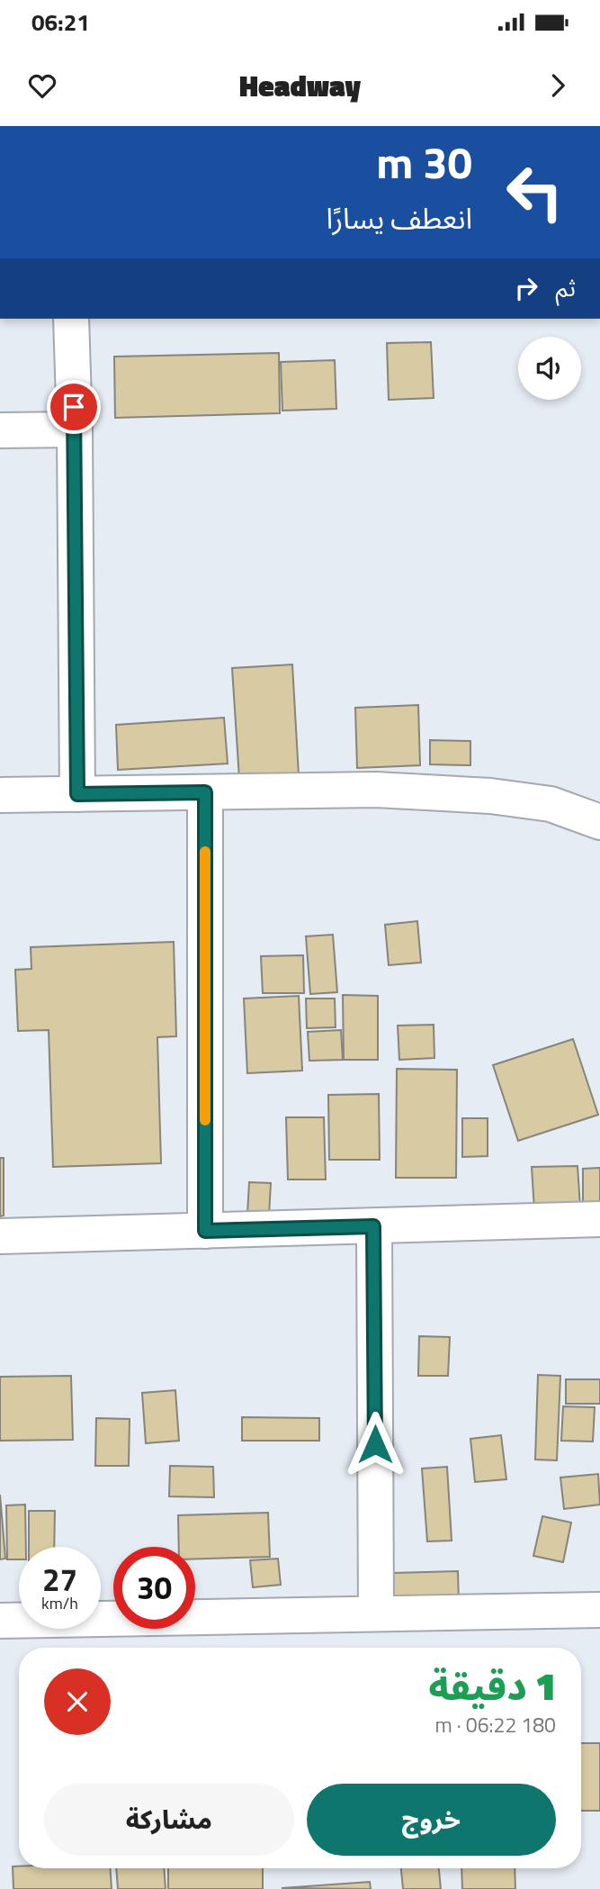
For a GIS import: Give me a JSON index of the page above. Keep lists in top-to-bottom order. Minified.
{"page":{"status":"06:21","header":"Headway","turn":["30 m","انعطف يسارًا"],"then":"ثم","speed":"27 km/h","limit":"30","heading":["1 دقيقة","180 m · 06:22"],"buttons":["خروج","مشاركة"]}}
